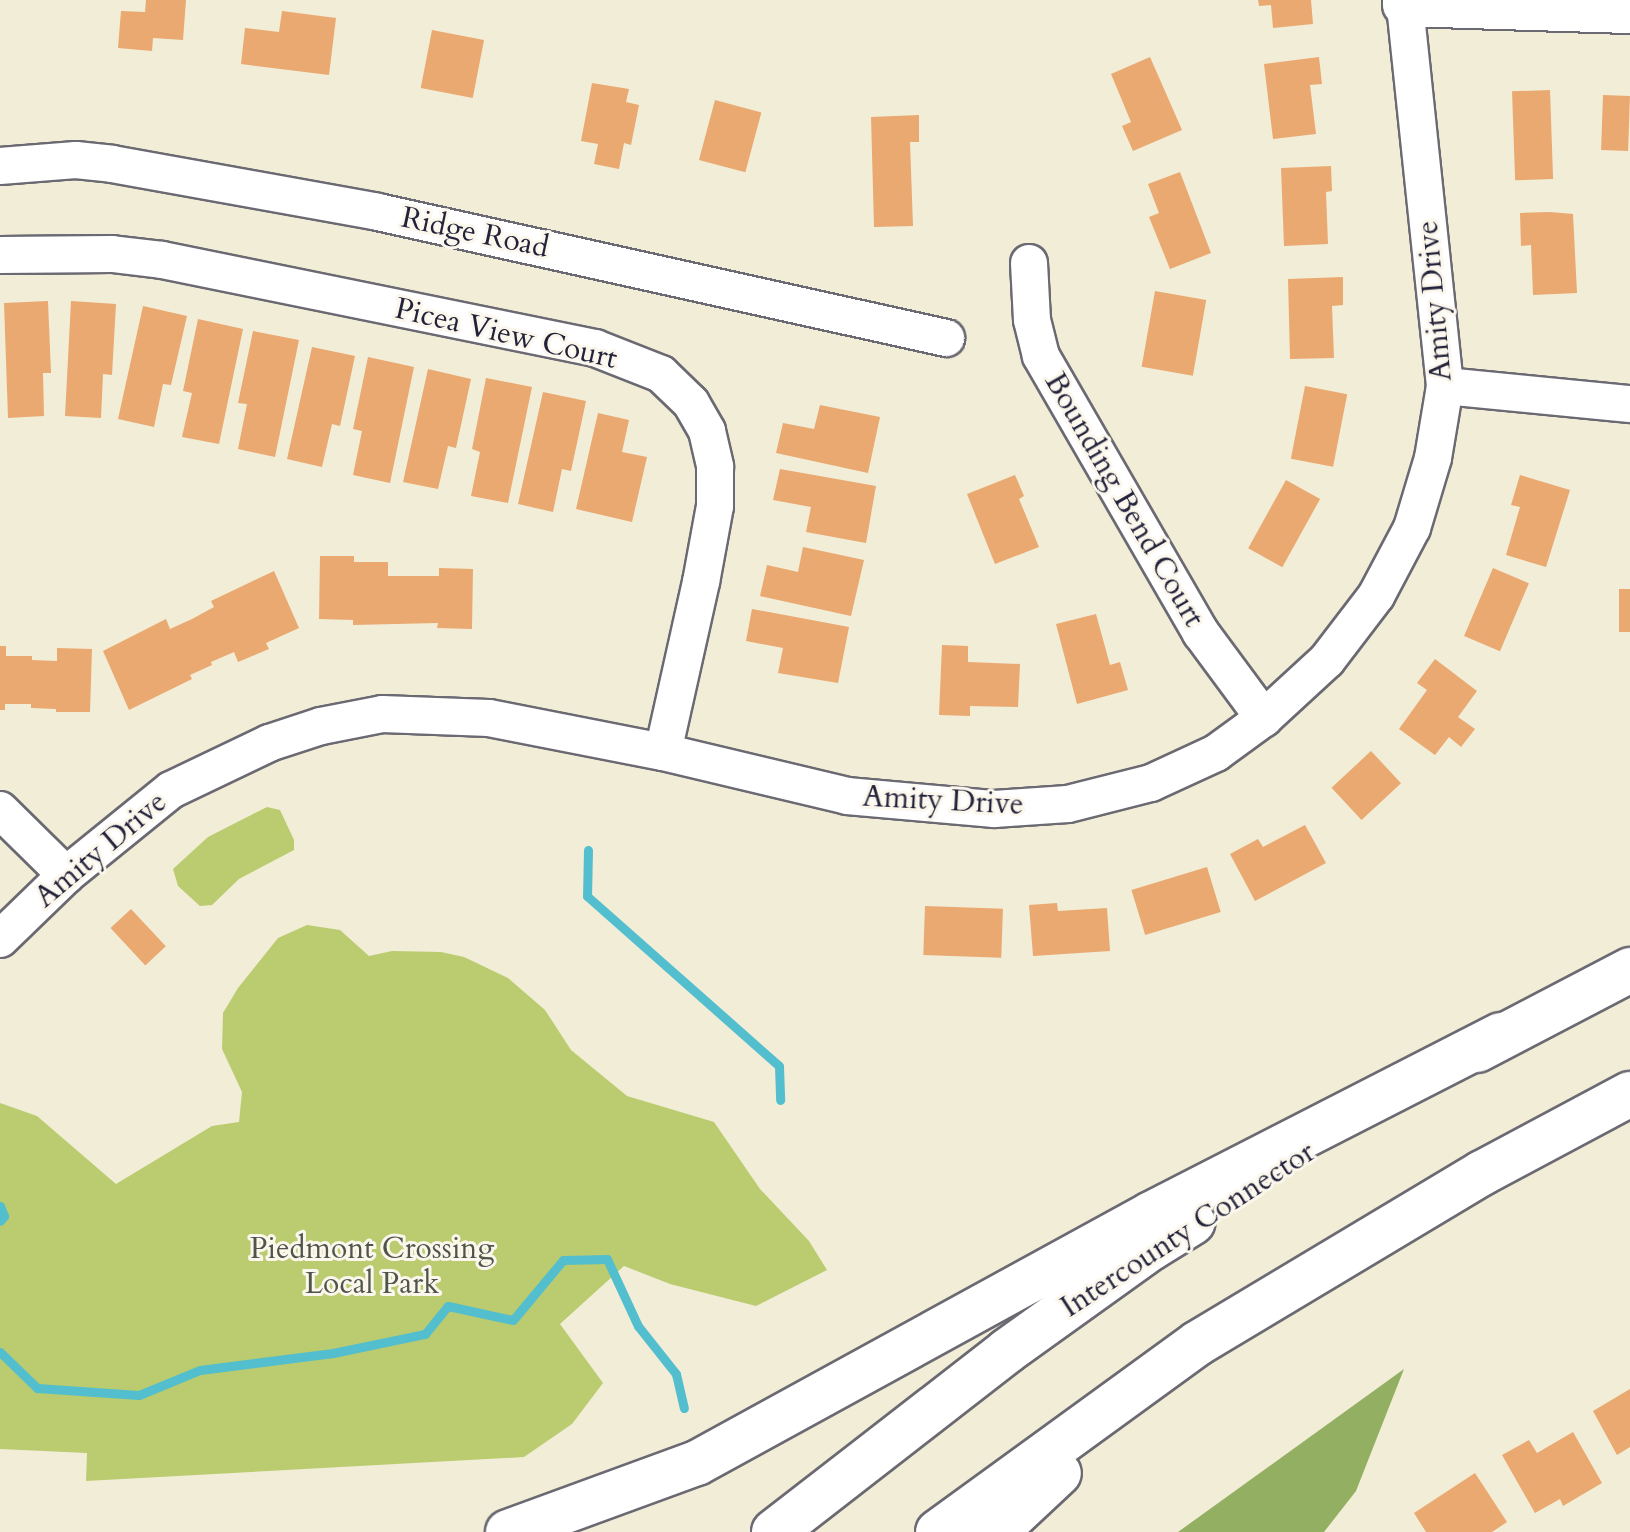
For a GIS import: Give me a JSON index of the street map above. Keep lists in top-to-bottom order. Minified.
{"streets":{"main road":["Intercounty Connector"],"street":["Ridge Road","Amity Drive","Picea View Court","Bounding Bend Court"]},"crossings":[["Amity Drive","Picea View Court"],["Amity Drive","Bounding Bend Court"]],"parks":["Piedmont Crossing Local Park"]}
